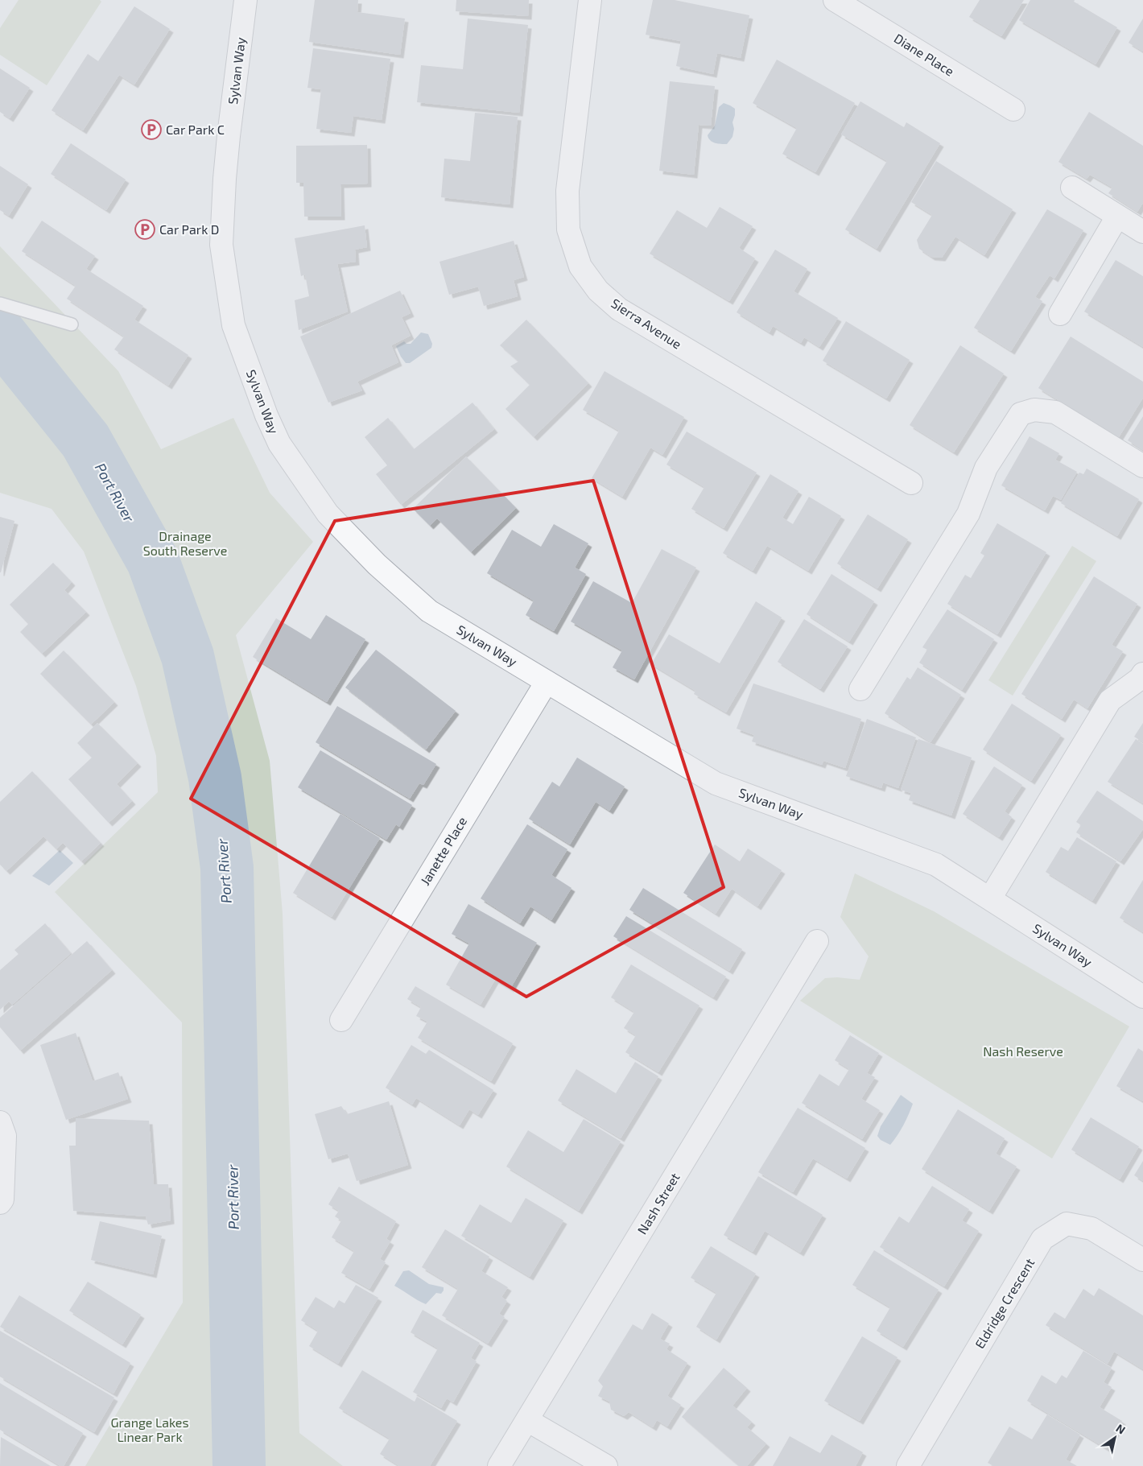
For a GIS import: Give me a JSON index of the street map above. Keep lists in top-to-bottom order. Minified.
{"streets":{"street":["Diane Place","Sylvan Way","Sierra Avenue","Janette Place","Nash Street","Eldridge Crescent"]},"crossings":[["Sylvan Way","Janette Place"]],"water":["Port River"],"parks":["Drainage South Reserve","Nash Reserve","Grange Lakes Linear Park"],"places":{"parking":["Car Park C","Car Park D"]},"north":"top right"}
